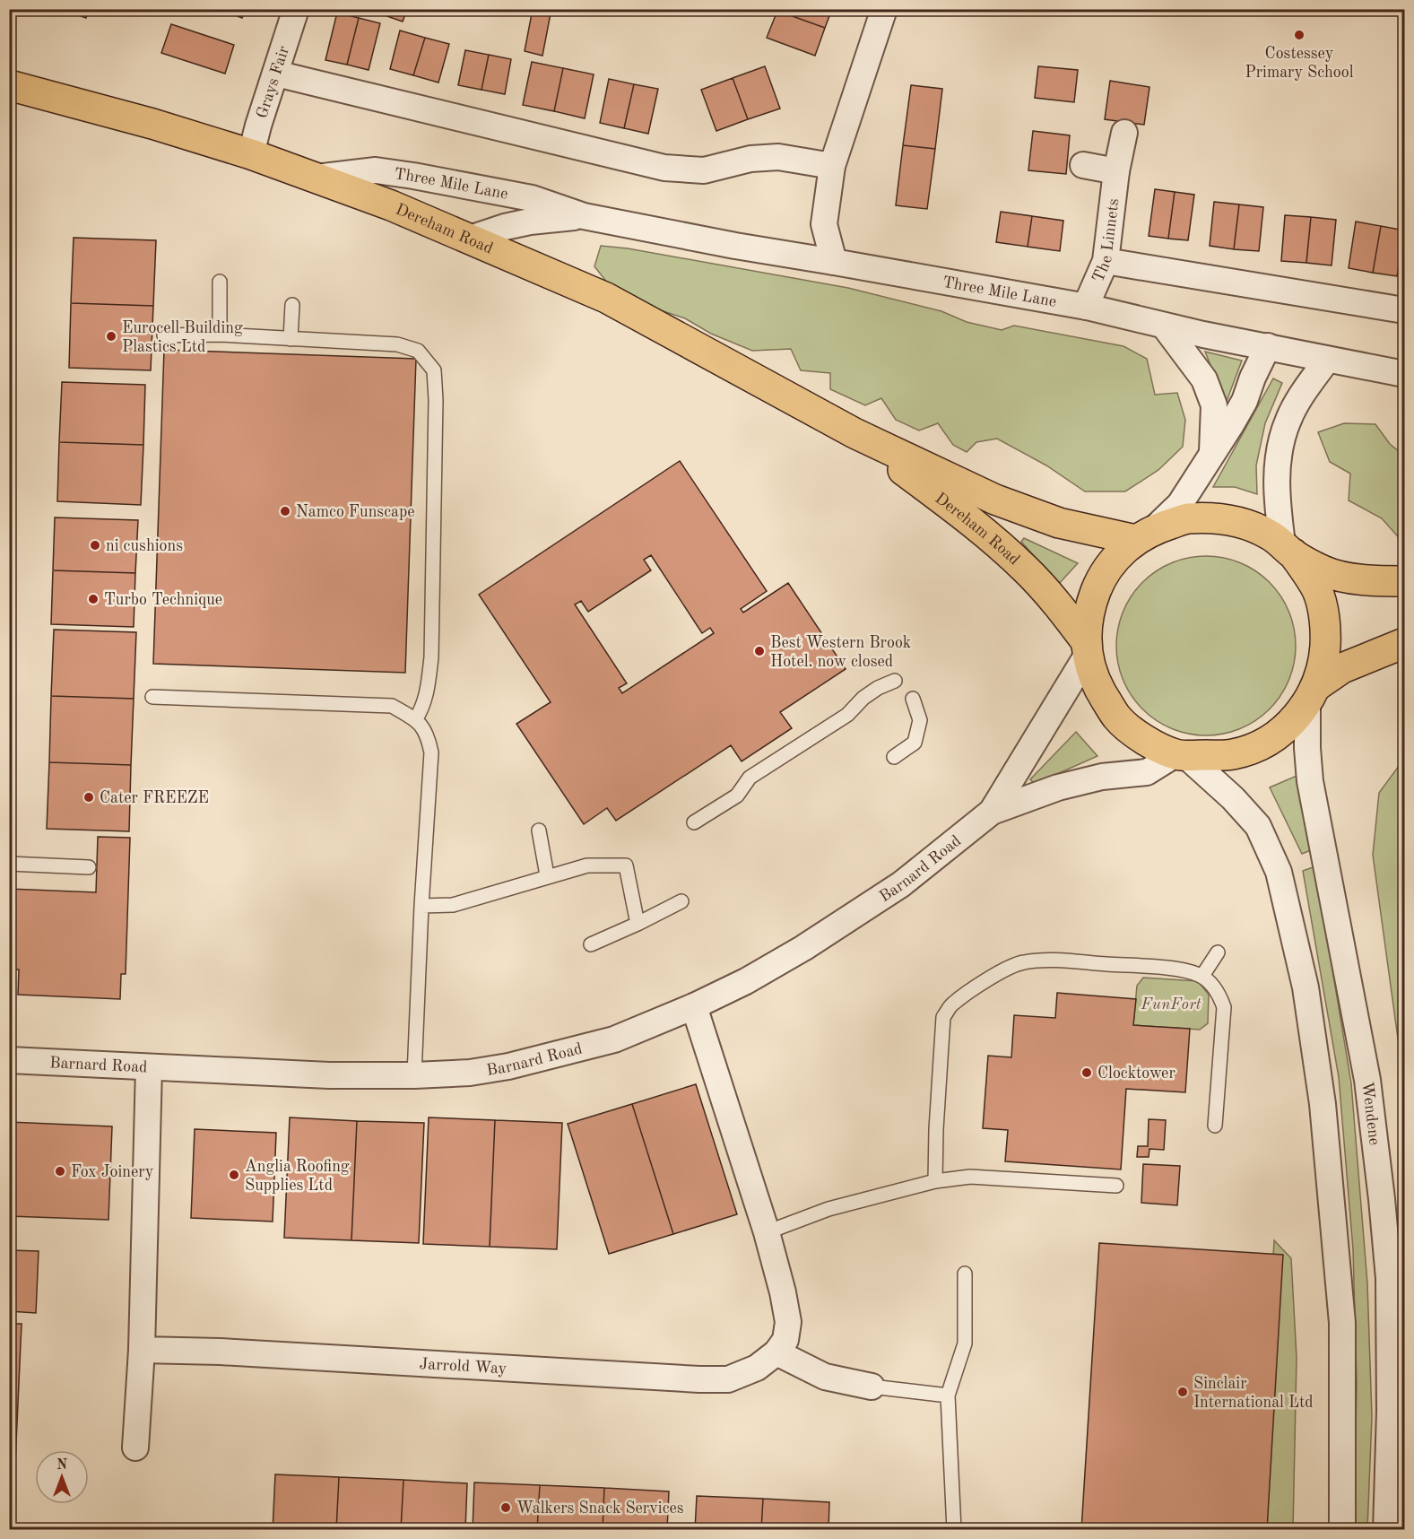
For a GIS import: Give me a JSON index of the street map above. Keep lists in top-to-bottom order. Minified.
{"streets":{"highway":["Dereham Road"],"street":["Grays Fair","Three Mile Lane","The Linnets","Barnard Road","Wendene","Jarrold Way"]},"crossings":[["Grays Fair","Dereham Road"],["Three Mile Lane","Dereham Road"],["Three Mile Lane","The Linnets"],["Dereham Road","Barnard Road"],["Dereham Road","Wendene"],["Barnard Road","Jarrold Way"]],"parks":["FunFort"],"places":["Costessey Primary School","Eurocell Building Plastics Ltd","Namco Funscape","ni cushions","Turbo Technique","Best Western Brook Hotel. now closed","Cater FREEZE","Clocktower","Fox Joinery","Anglia Roofing Supplies Ltd","Sinclair International Ltd","Walkers Snack Services"],"north":"top"}
